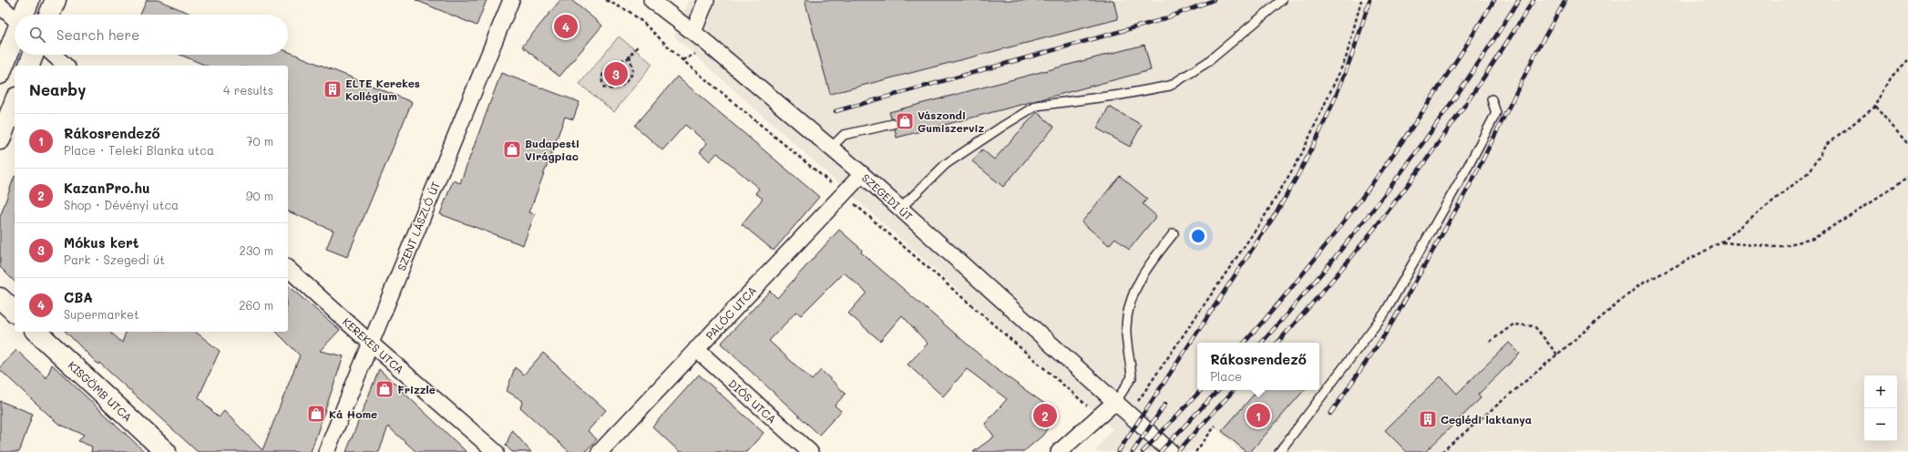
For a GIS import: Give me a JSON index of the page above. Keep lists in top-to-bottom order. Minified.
{"streets":{"street":["SZEGEDI ÚT","SZENT LÁSZLÓ ÚT","PALÓC UTCA","KEREKES UTCA","KISGÖMB UTCA","DIÓS UTCA"]},"crossings":[["SZEGEDI ÚT","PALÓC UTCA"],["SZENT LÁSZLÓ ÚT","KEREKES UTCA"],["PALÓC UTCA","DIÓS UTCA"]],"places":{"building":["ELTE Kerekes Kollégium","Ceglédi laktanya"],"shop":["Vászondi Gumiszerviz","Budapesti Virágpiac","Frizzle","Ká Home"]},"page":{"pins":["4","3","1","2"],"search":"Search here","heading":["Nearby","4 results"],"list":[{"mark":"1","name":"Rákosrendező","note":"Place · Teleki Blanka utca","value":"70 m"},{"mark":"2","name":"KazanPro.hu","note":"Shop · Dévényi utca","value":"90 m"},{"mark":"3","name":"Mókus kert","note":"Park · Szegedi út","value":"230 m"},{"mark":"4","name":"CBA","note":"Supermarket","value":"260 m"}],"popup":["Rákosrendező","Place"],"map_buttons":["+","−"]}}
